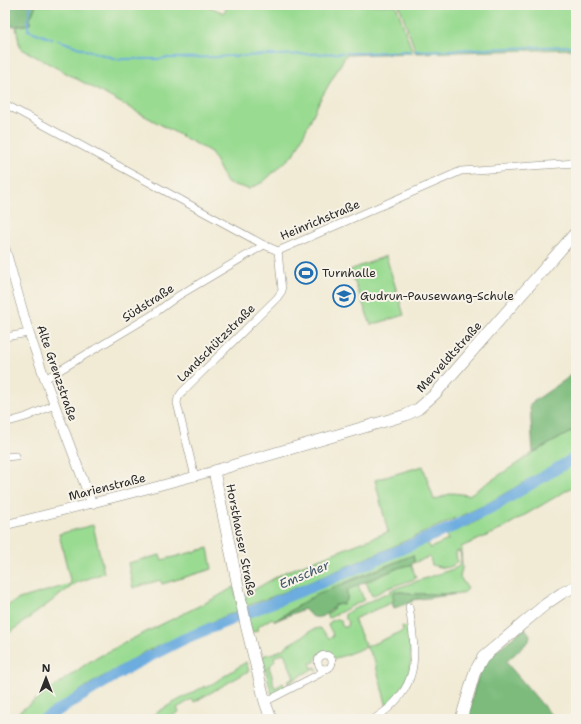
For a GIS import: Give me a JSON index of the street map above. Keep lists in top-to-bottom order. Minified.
{"streets":{"main road":["Merveldtstraße","Horsthauser Straße"],"street":["Heinrichstraße","Südstraße","Landschützstraße","Alte Grenzstraße","Marienstraße"]},"crossings":[["Heinrichstraße","Südstraße"],["Heinrichstraße","Landschützstraße"],["Südstraße","Alte Grenzstraße"],["Landschützstraße","Marienstraße"],["Merveldtstraße","Marienstraße"],["Merveldtstraße","Horsthauser Straße"],["Alte Grenzstraße","Marienstraße"],["Marienstraße","Horsthauser Straße"]],"water":["Emscher"],"places":{"sports":["Turnhalle"],"school or university":["Gudrun-Pausewang-Schule"]},"north":"top"}
